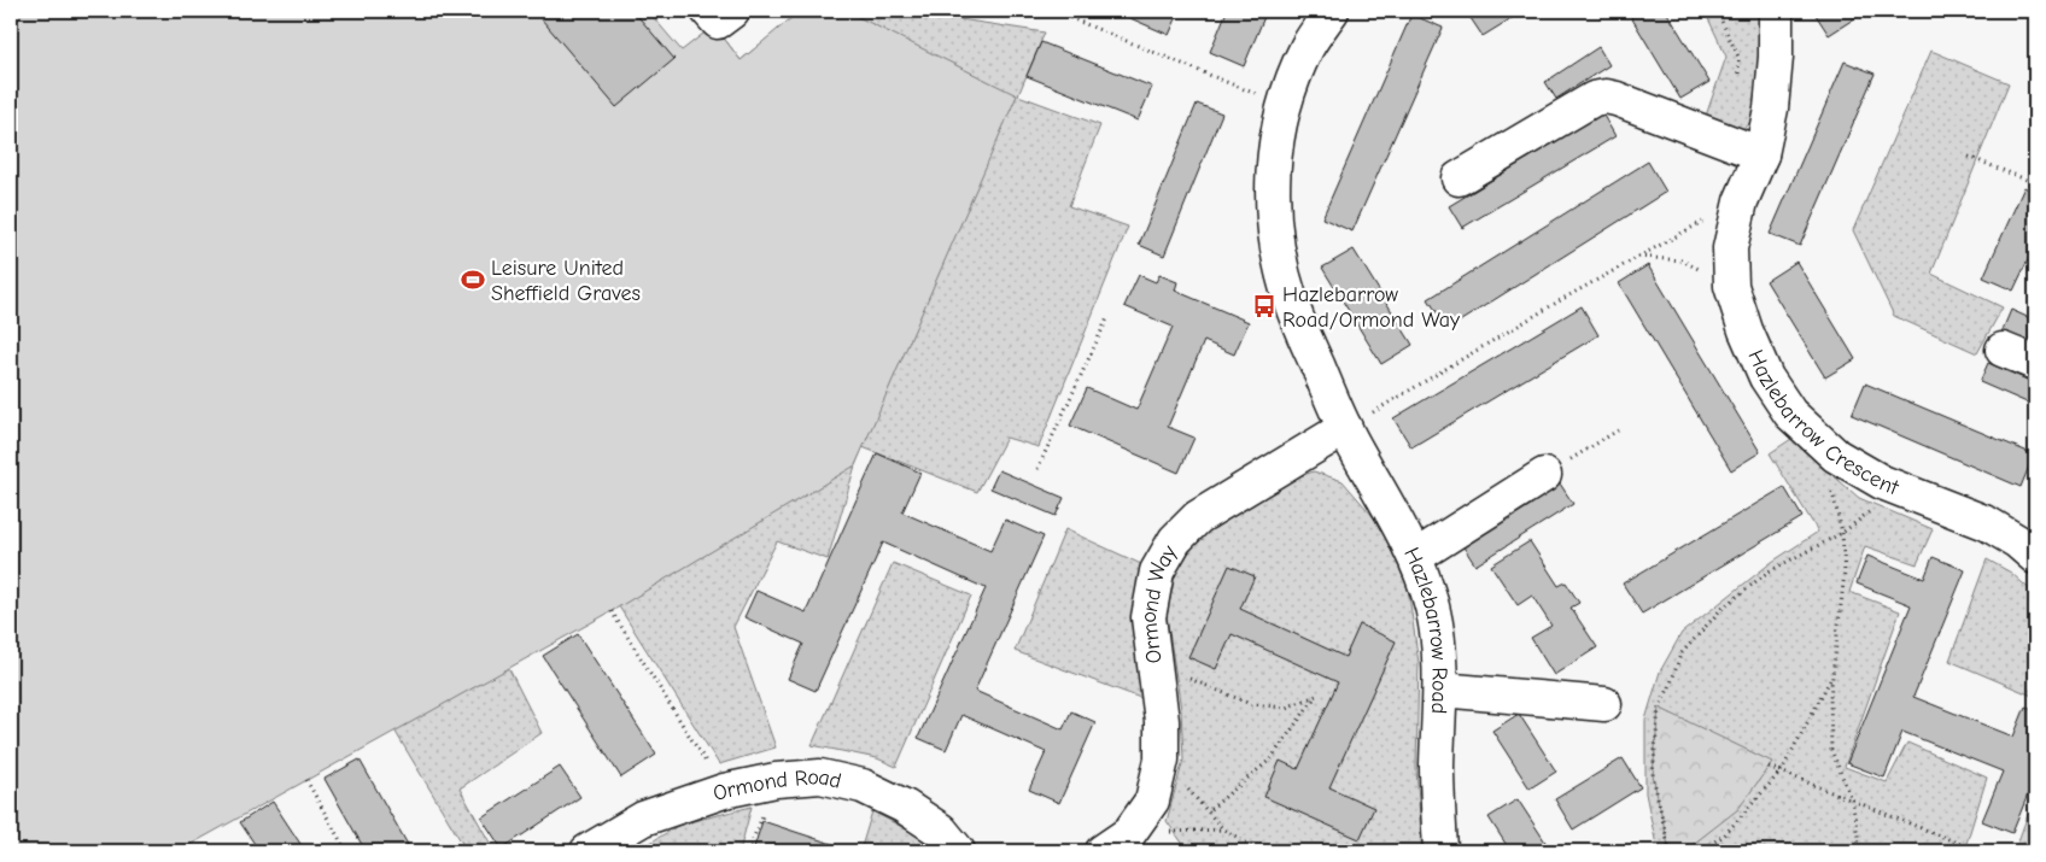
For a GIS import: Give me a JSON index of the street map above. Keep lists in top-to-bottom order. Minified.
{"streets":{"street":["Hazlebarrow Crescent","Ormond Way","Hazlebarrow Road","Ormond Road"]},"crossings":[["Ormond Way","Hazlebarrow Road"]],"places":{"sports":["Leisure United Sheffield Graves"],"bus stop":["Hazlebarrow Road/Ormond Way"]}}
